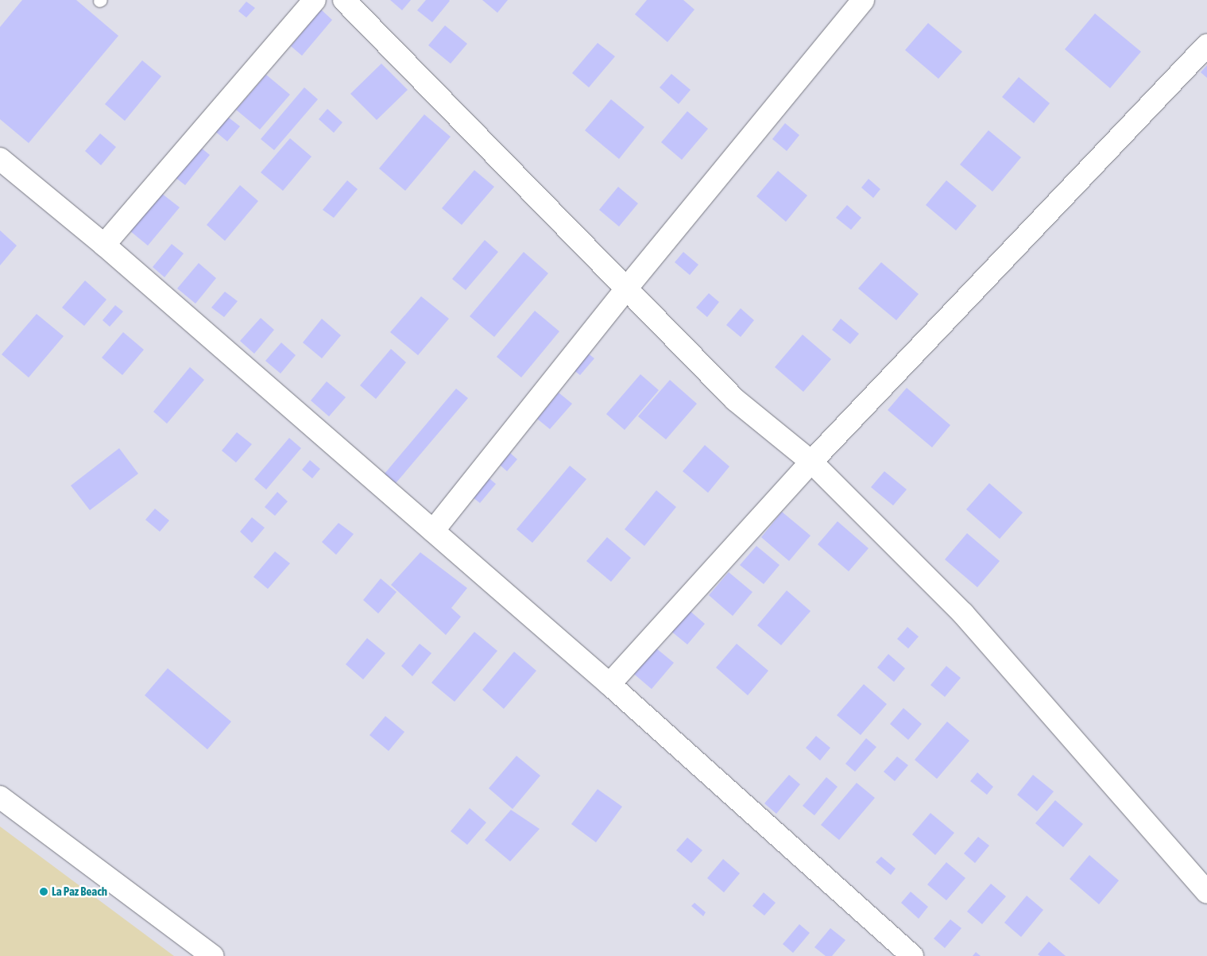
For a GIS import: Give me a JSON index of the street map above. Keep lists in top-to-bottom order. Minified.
{"places":["La Paz Beach"]}
